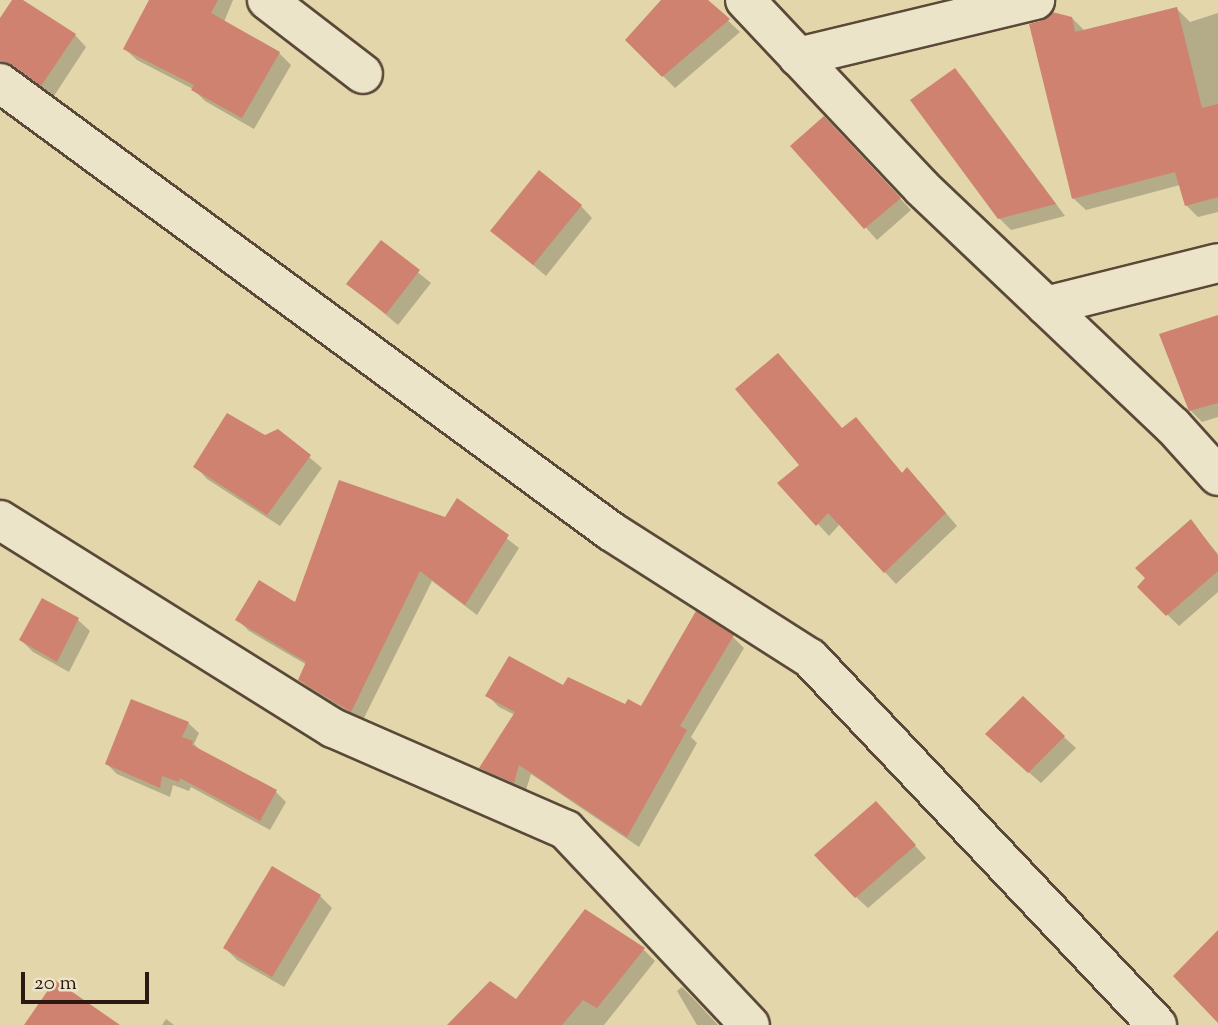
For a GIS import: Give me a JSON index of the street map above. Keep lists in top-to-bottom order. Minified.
{"scale_bar":"20 m"}
